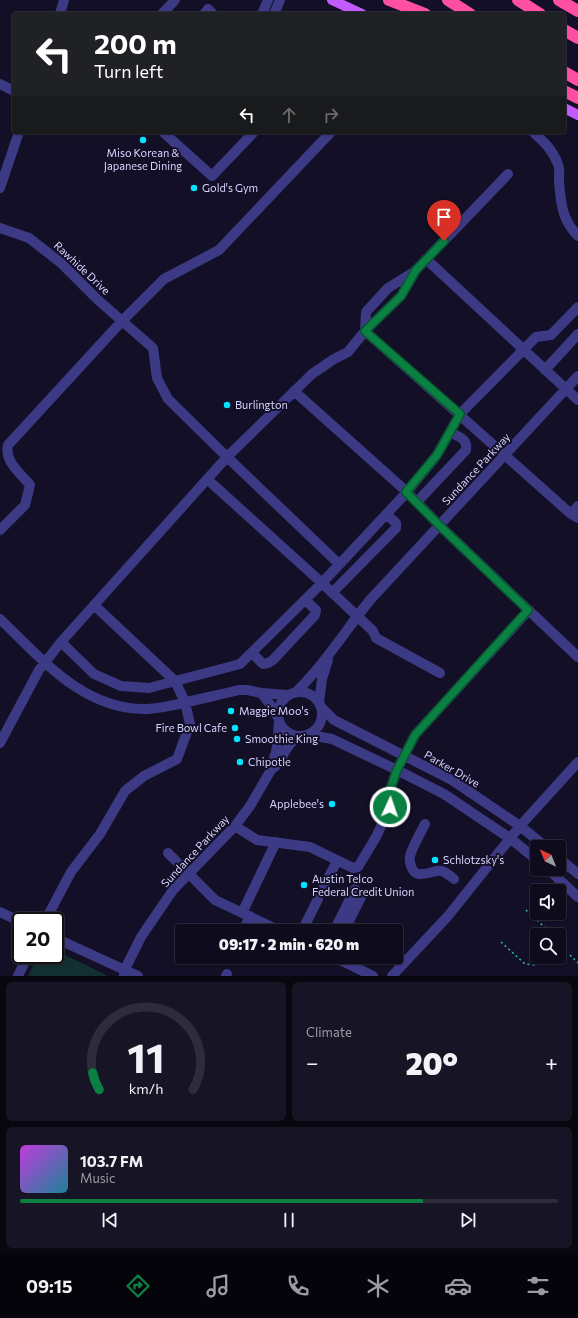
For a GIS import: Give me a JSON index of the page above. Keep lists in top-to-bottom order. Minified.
{"streets":{"street":["Rawhide Drive","Sundance Parkway","Parker Drive"]},"crossings":[["Sundance Parkway","Parker Drive"]],"places":["Miso Korean & Japanese Dining","Gold's Gym","Burlington","Maggie Moo's","Fire Bowl Cafe","Smoothie King","Chipotle","Applebee's","Schlotzsky's","Austin Telco Federal Credit Union"],"north":"top left","page":{"turn":["200 m","Turn left"],"limit":"20","trip":"09:17 · 2 min · 620 m","tile":"Climate","heat":["−","20°","+"],"song":["103.7 FM","Music"],"tabs":"09:15","gauge":["11","km/h"]}}
